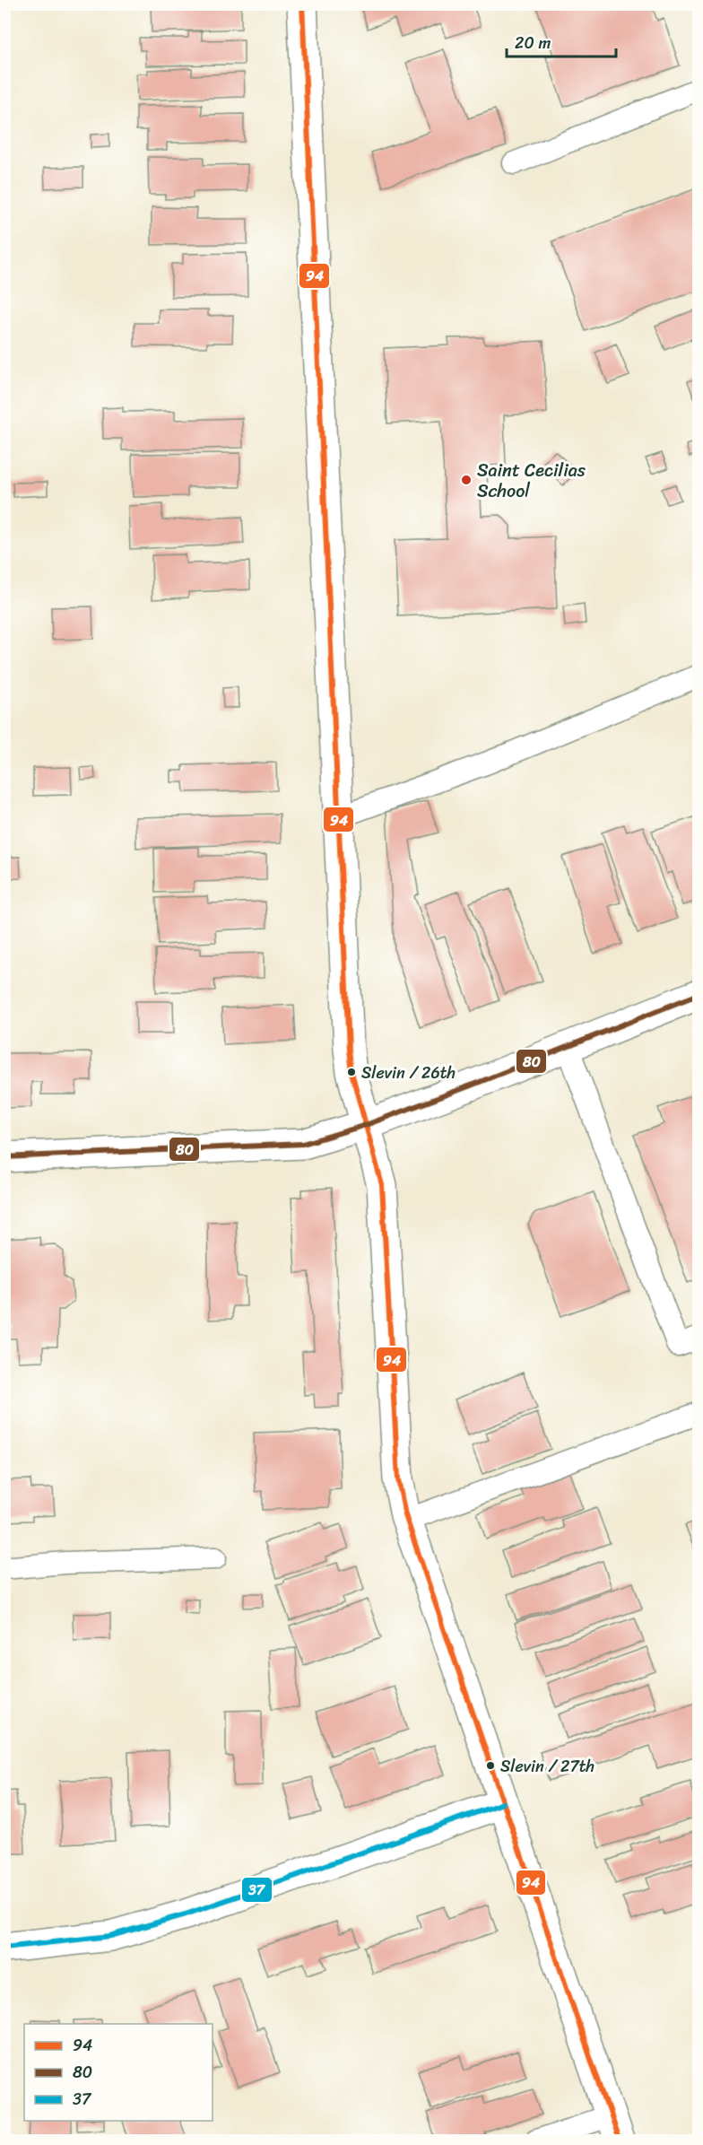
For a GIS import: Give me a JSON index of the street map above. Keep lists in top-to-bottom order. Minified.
{"places":["Saint Cecilias School","Slevin / 26th","Slevin / 27th"],"lines":["transit line 94","transit line 80","transit line 37"],"legend":["94","80","37"],"scale_bar":"20 m"}
